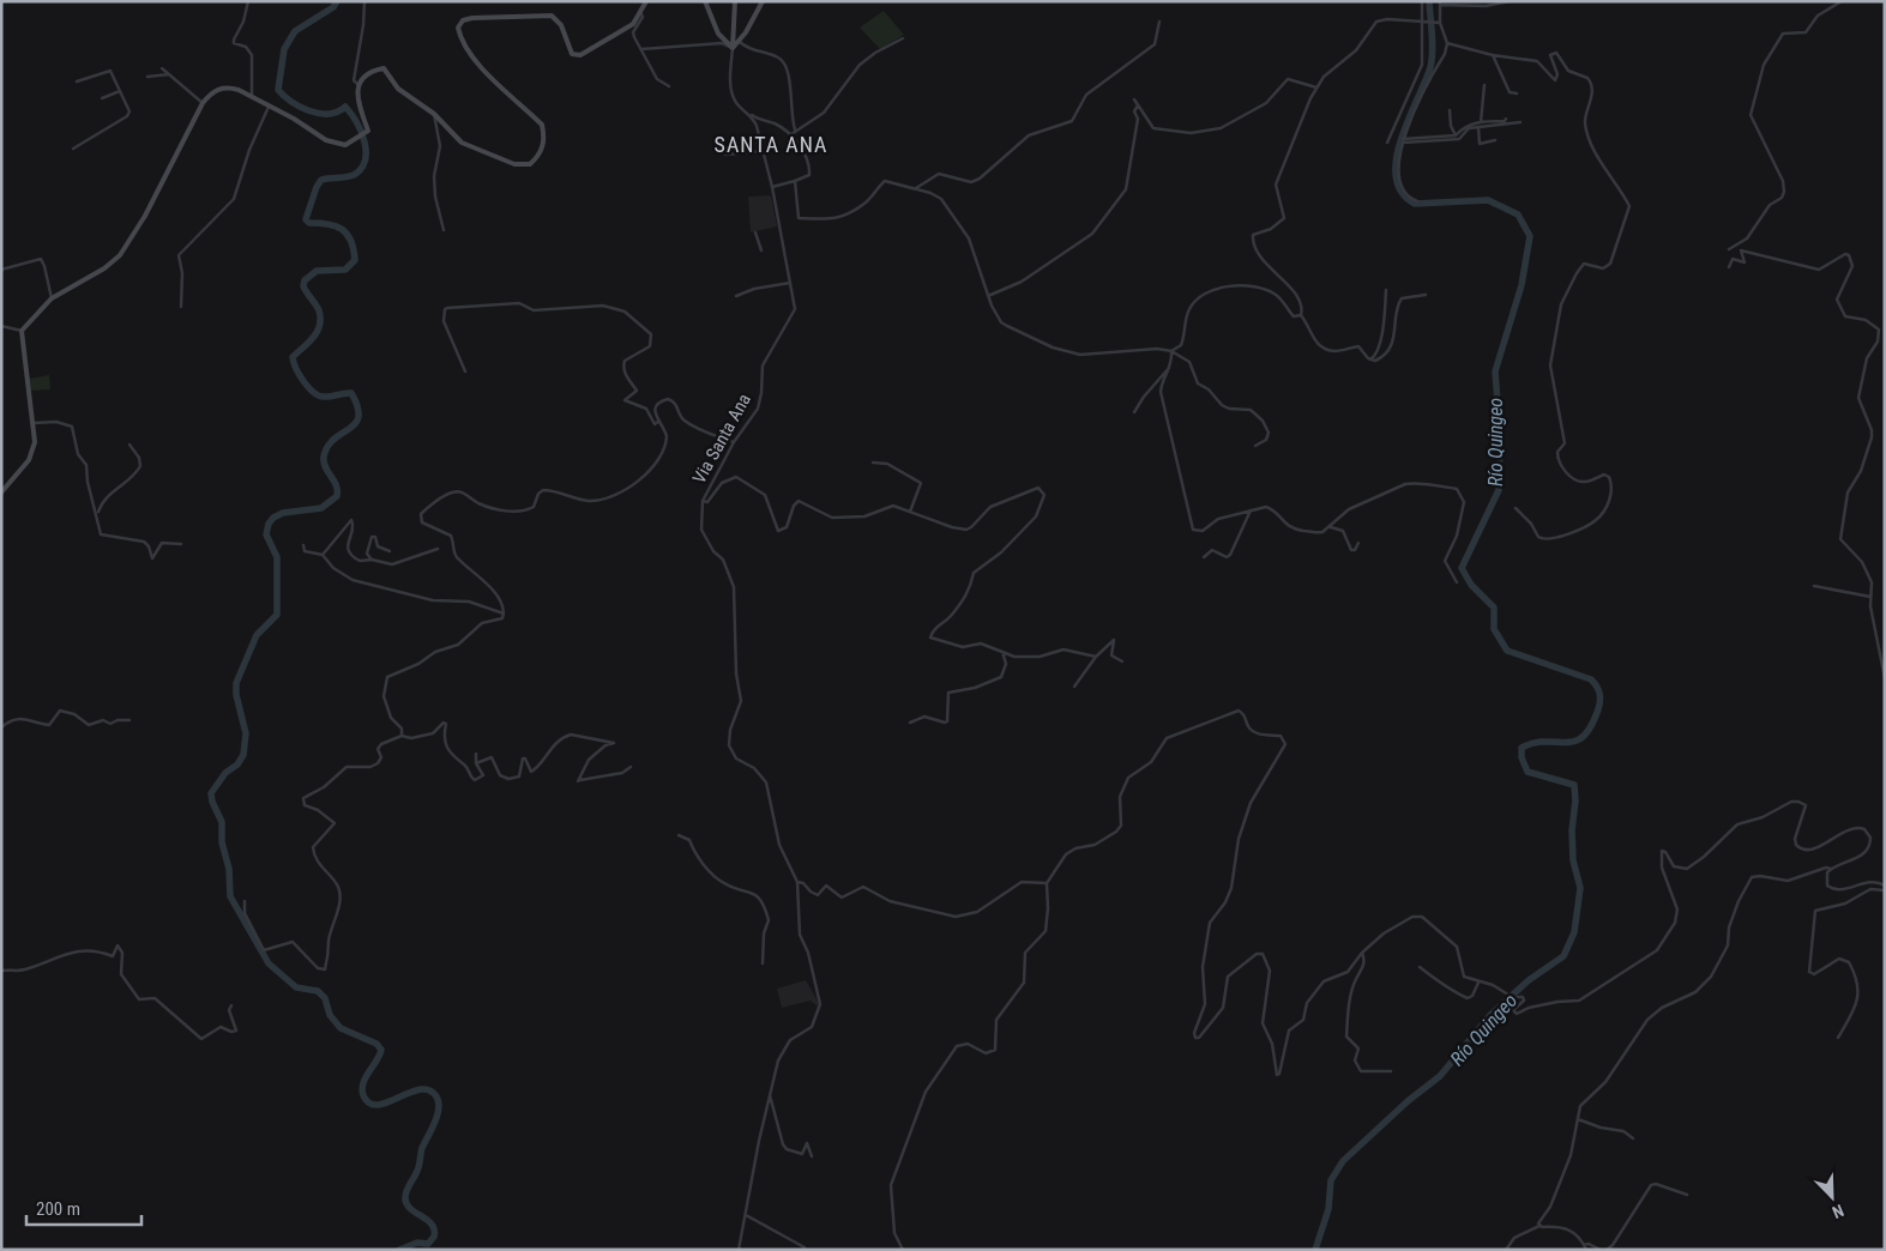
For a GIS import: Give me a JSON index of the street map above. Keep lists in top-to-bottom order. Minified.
{"streets":{"street":["Via Santa Ana"]},"districts":["SANTA ANA"],"water":["Río Quingeo"],"scale_bar":"200 m","north":"bottom right"}
